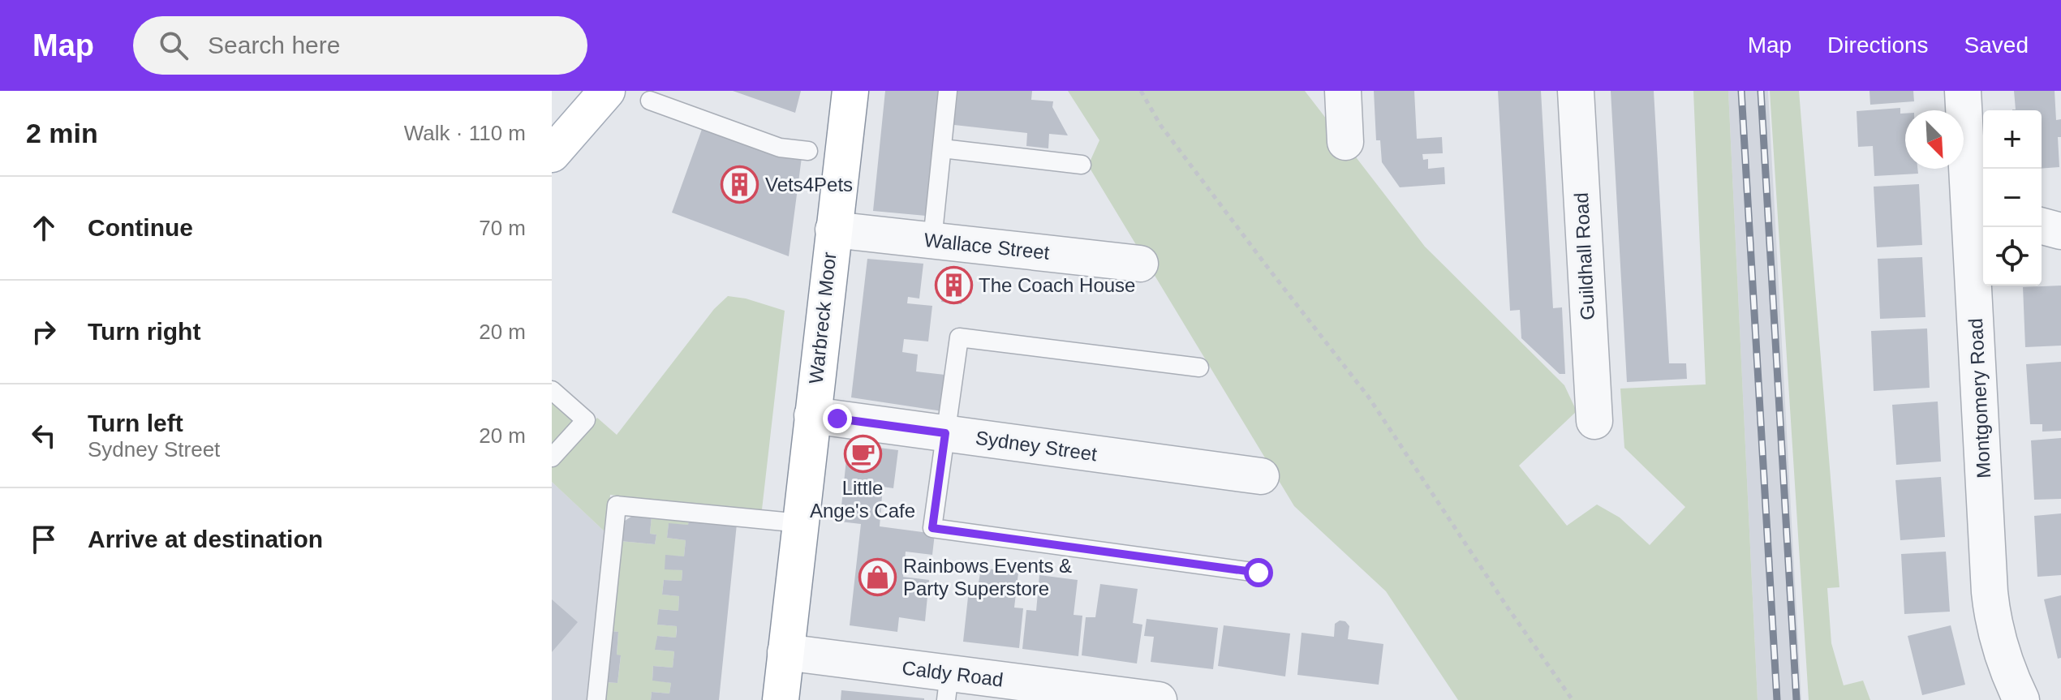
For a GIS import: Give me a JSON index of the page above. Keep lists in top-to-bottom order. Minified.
{"streets":{"main road":["Warbreck Moor"],"street":["Wallace Street","Guildhall Road","Montgomery Road","Sydney Street","Caldy Road"]},"crossings":[["Wallace Street","Warbreck Moor"],["Warbreck Moor","Sydney Street"],["Warbreck Moor","Caldy Road"]],"places":{"building":["Vets4Pets","The Coach House"],"cafe":["Little Ange's Cafe"],"shop":["Rainbows Events & Party Superstore"]},"north":"bottom right","page":{"header":"Map","search":"Search here","nav":["Map","Directions","Saved"],"heading":["2 min","Walk · 110 m"],"map_buttons":["+","−"],"list":[["Continue","70 m"],["Turn right","20 m"],["Turn left","Sydney Street","20 m"],"Arrive at destination"]}}
